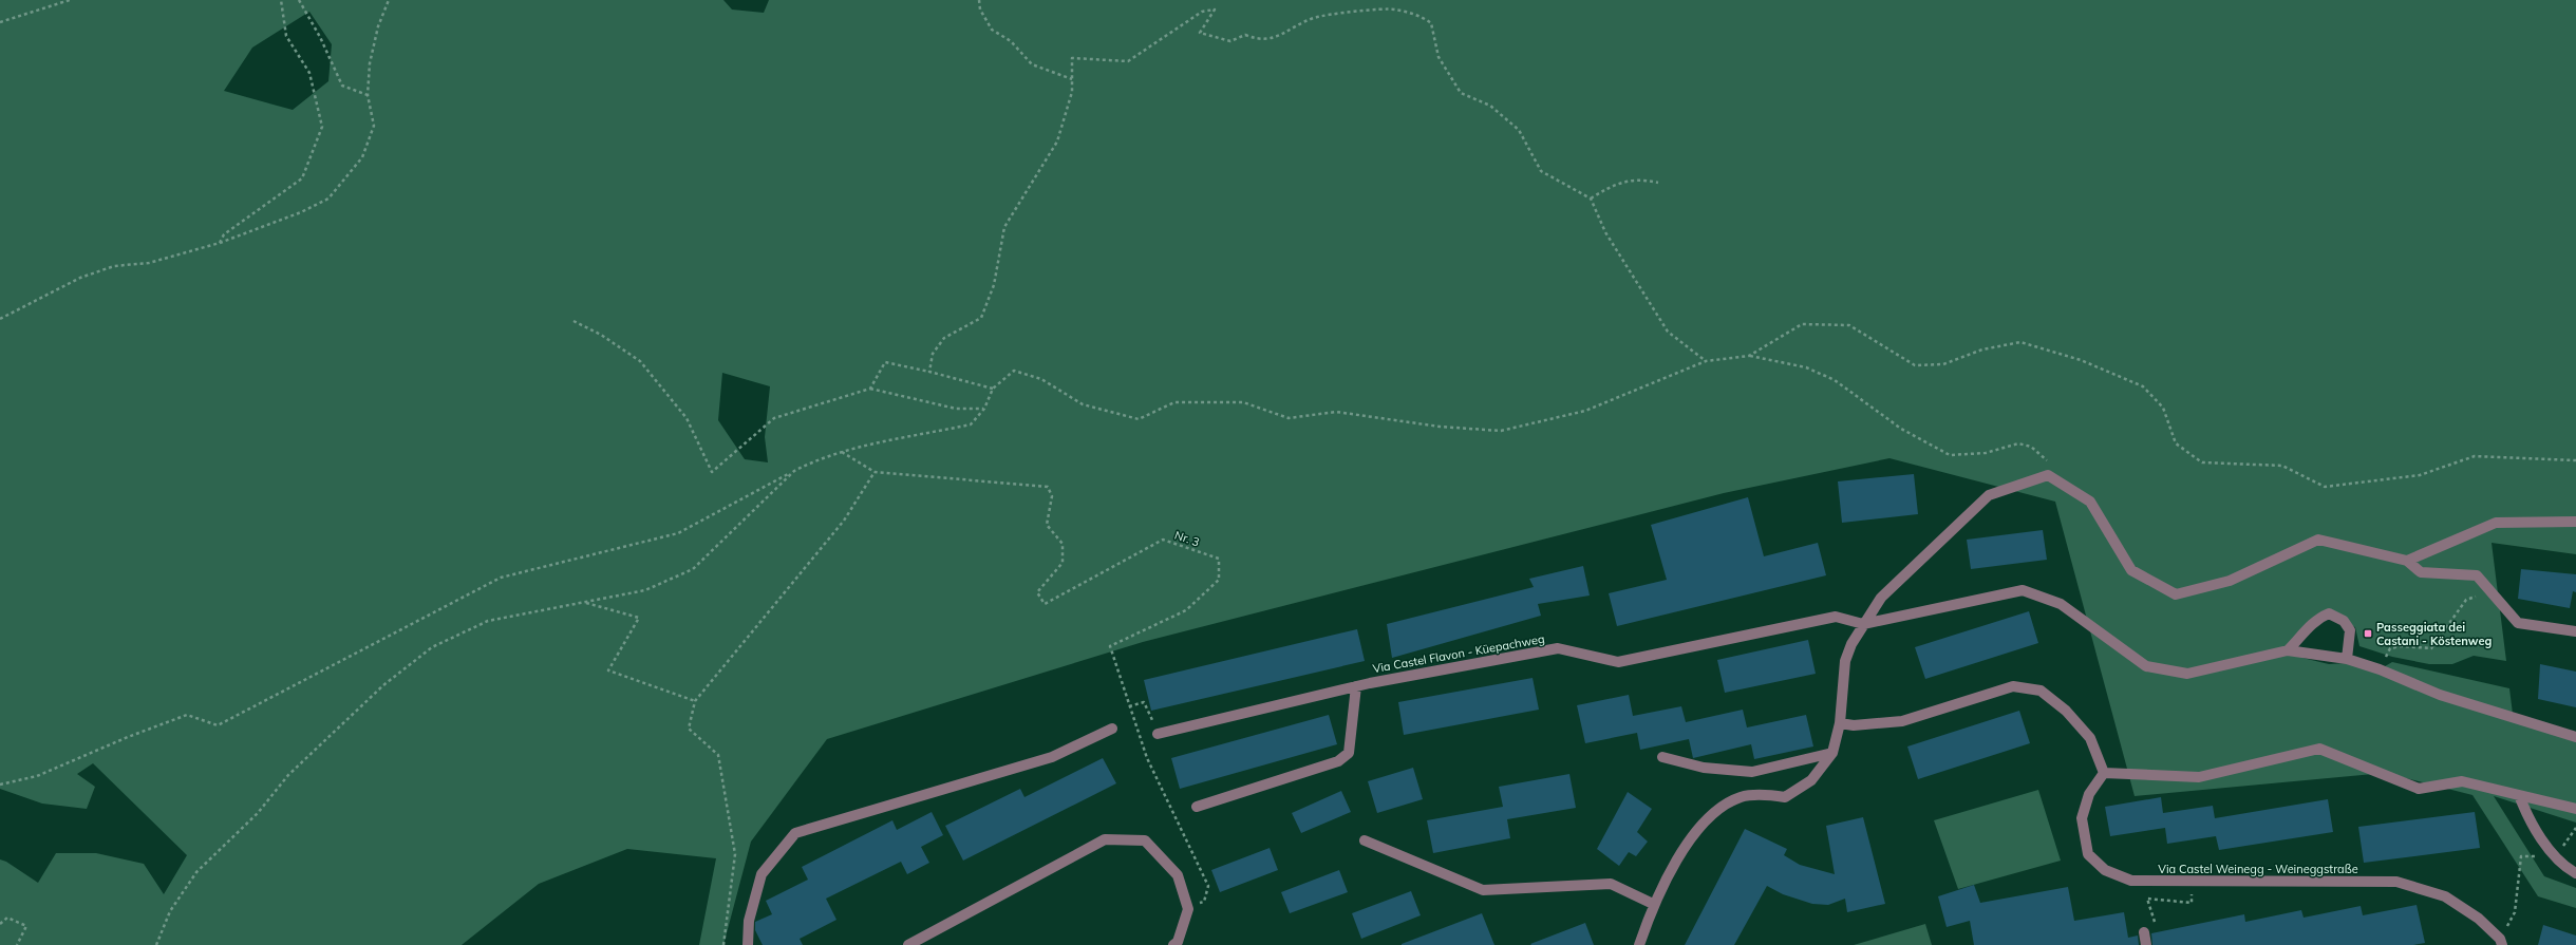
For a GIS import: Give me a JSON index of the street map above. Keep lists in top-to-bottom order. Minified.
{"streets":{"street":["Via Castel Flavon - Küepachweg","Via Castel Weinegg - Weineggstraße"],"path":["Nr. 3"]},"places":{"transit":["Passeggiata dei Castani - Köstenweg"]}}
